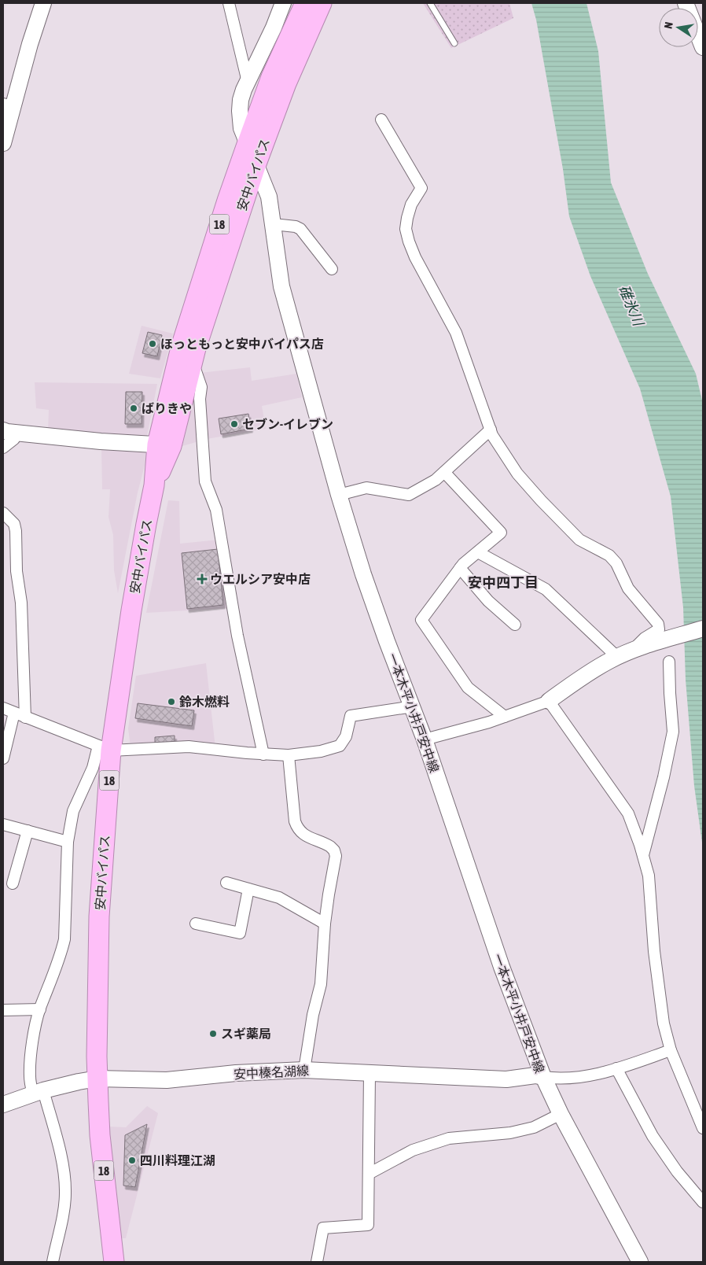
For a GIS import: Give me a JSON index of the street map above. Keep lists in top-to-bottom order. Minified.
{"streets":{"highway":["安中バイパス","18"],"main road":["一本木平小井戸安中線","安中榛名湖線"]},"crossings":[["安中バイパス","一本木平小井戸安中線"],["安中バイパス","安中榛名湖線"],["一本木平小井戸安中線","安中榛名湖線"]],"districts":["安中四丁目"],"water":["碓氷川"],"places":{"other":["ほっともっと安中バイパス店","ばりきや","セブン-イレブン","鈴木燃料","スギ薬局","四川料理江湖"],"health":["ウエルシア安中店"]},"north":"left"}
